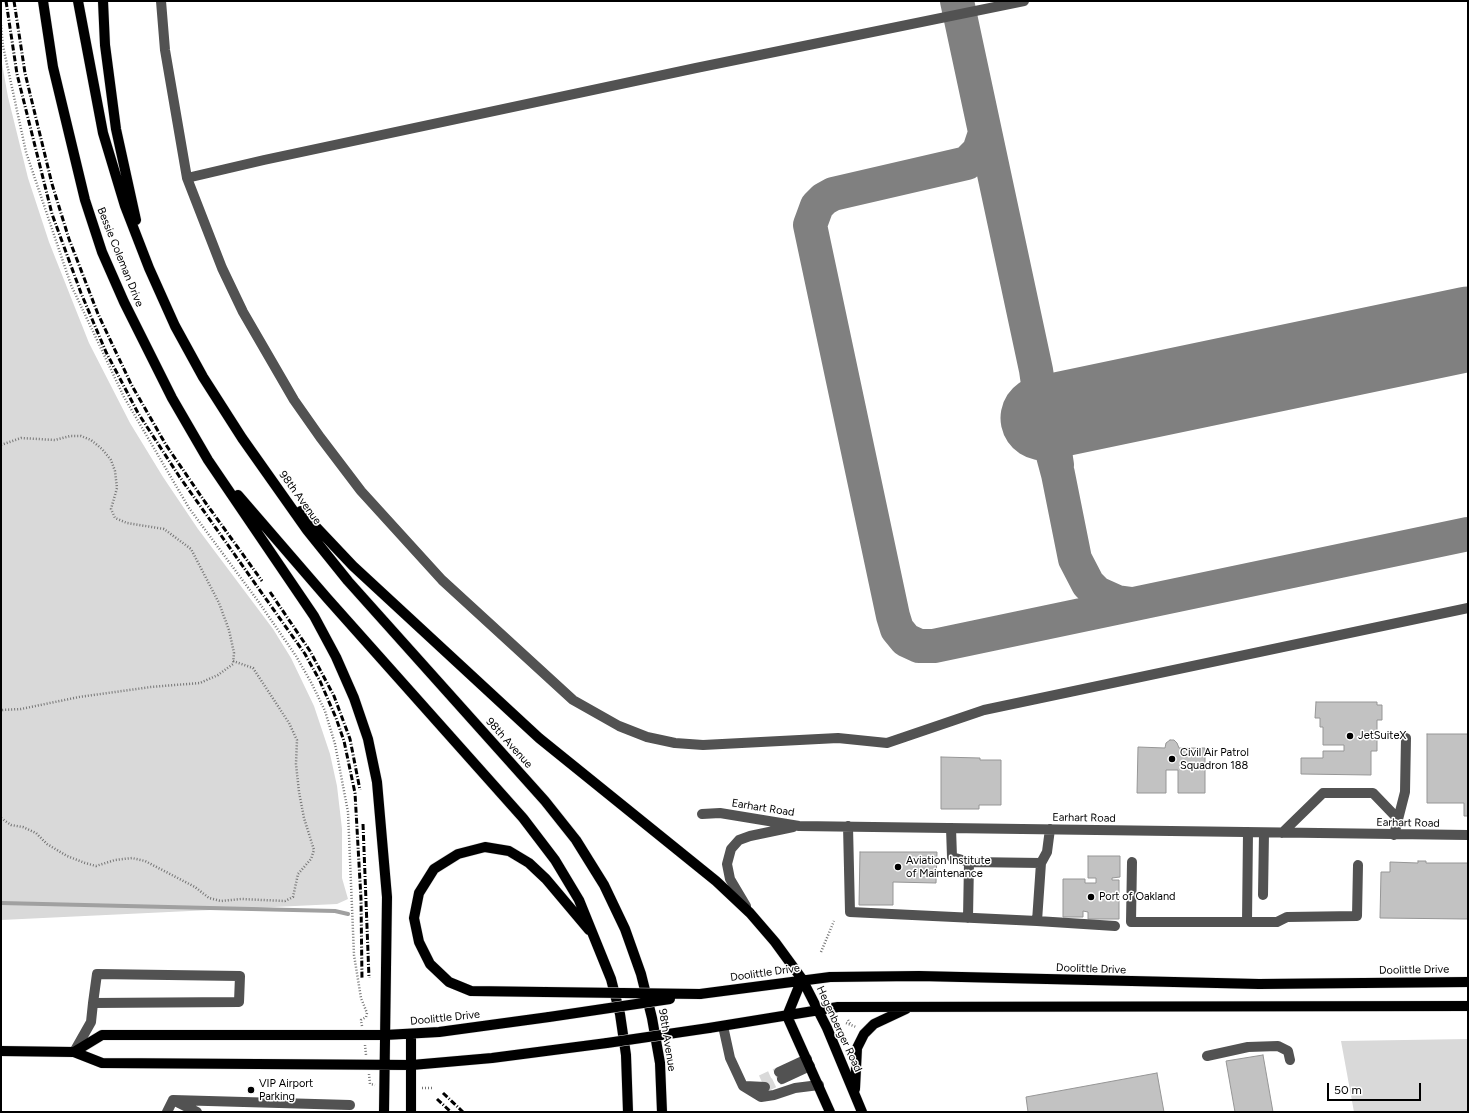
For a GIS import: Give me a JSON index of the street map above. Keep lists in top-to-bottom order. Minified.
{"streets":{"main road":["Bessie Coleman Drive","98th Avenue","Doolittle Drive","Hegenberger Road"],"street":["Earhart Road"]},"crossings":[["Bessie Coleman Drive","98th Avenue"],["Doolittle Drive","Hegenberger Road"]],"places":["JetSuiteX","Civil Air Patrol Squadron 188","Aviation Institute of Maintenance","Port of Oakland","VIP Airport Parking"],"scale_bar":"50 m"}
